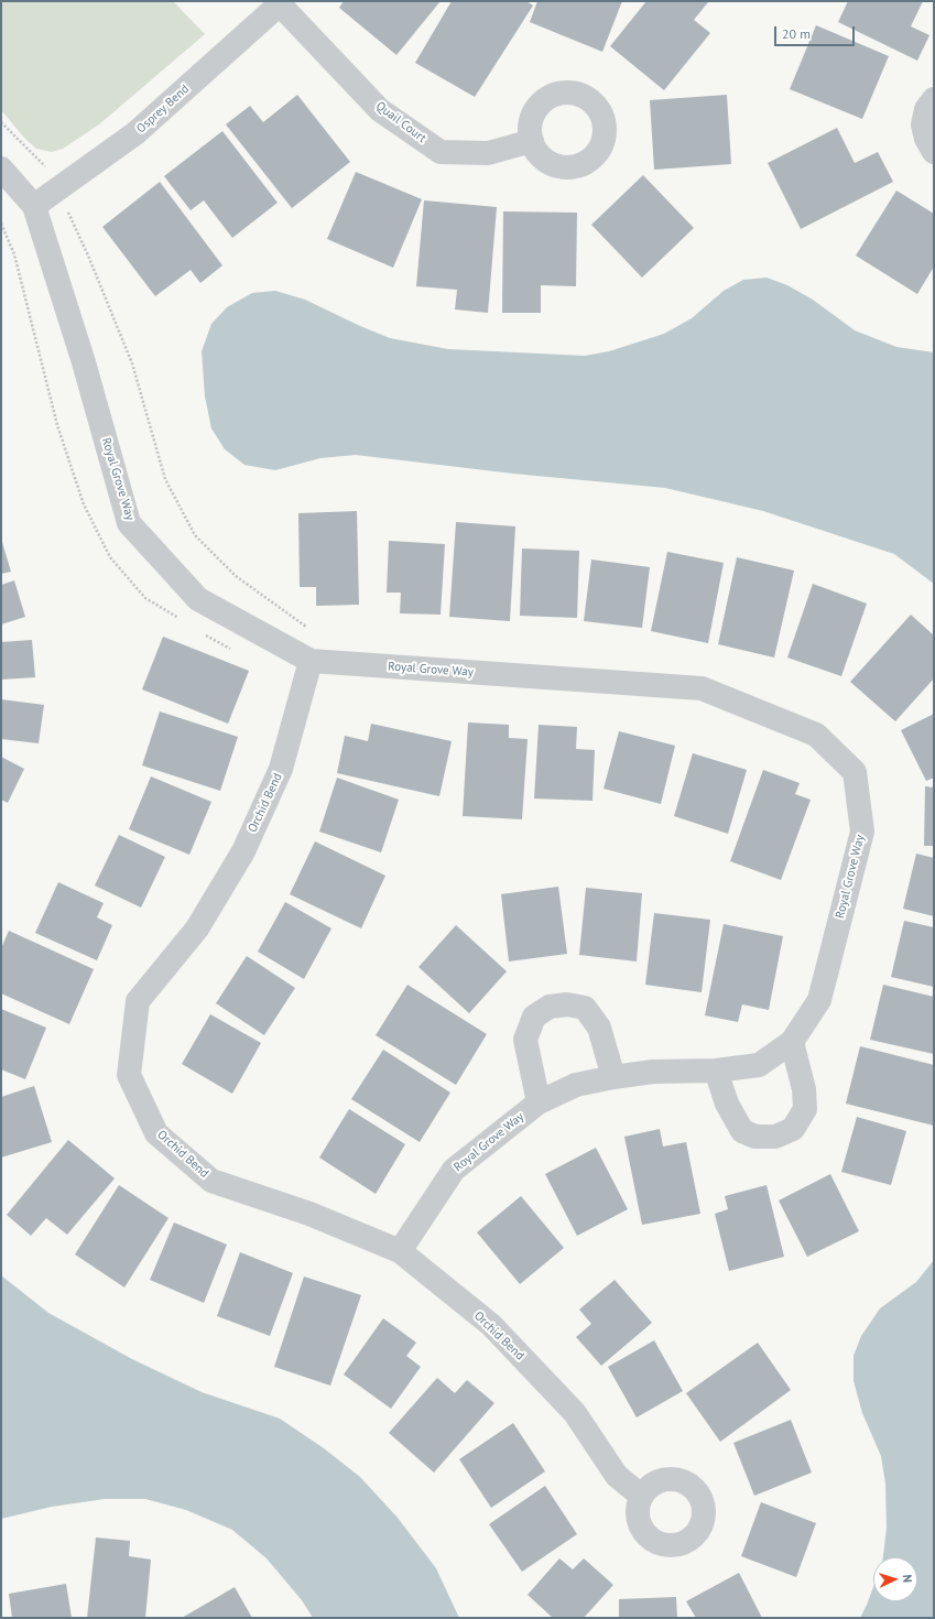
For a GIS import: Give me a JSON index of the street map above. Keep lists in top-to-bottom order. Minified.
{"streets":{"street":["Osprey Bend","Quail Court","Royal Grove Way","Orchid Bend"]},"crossings":[["Osprey Bend","Quail Court"],["Osprey Bend","Royal Grove Way"],["Royal Grove Way","Orchid Bend"]],"scale_bar":"20 m","north":"right"}
